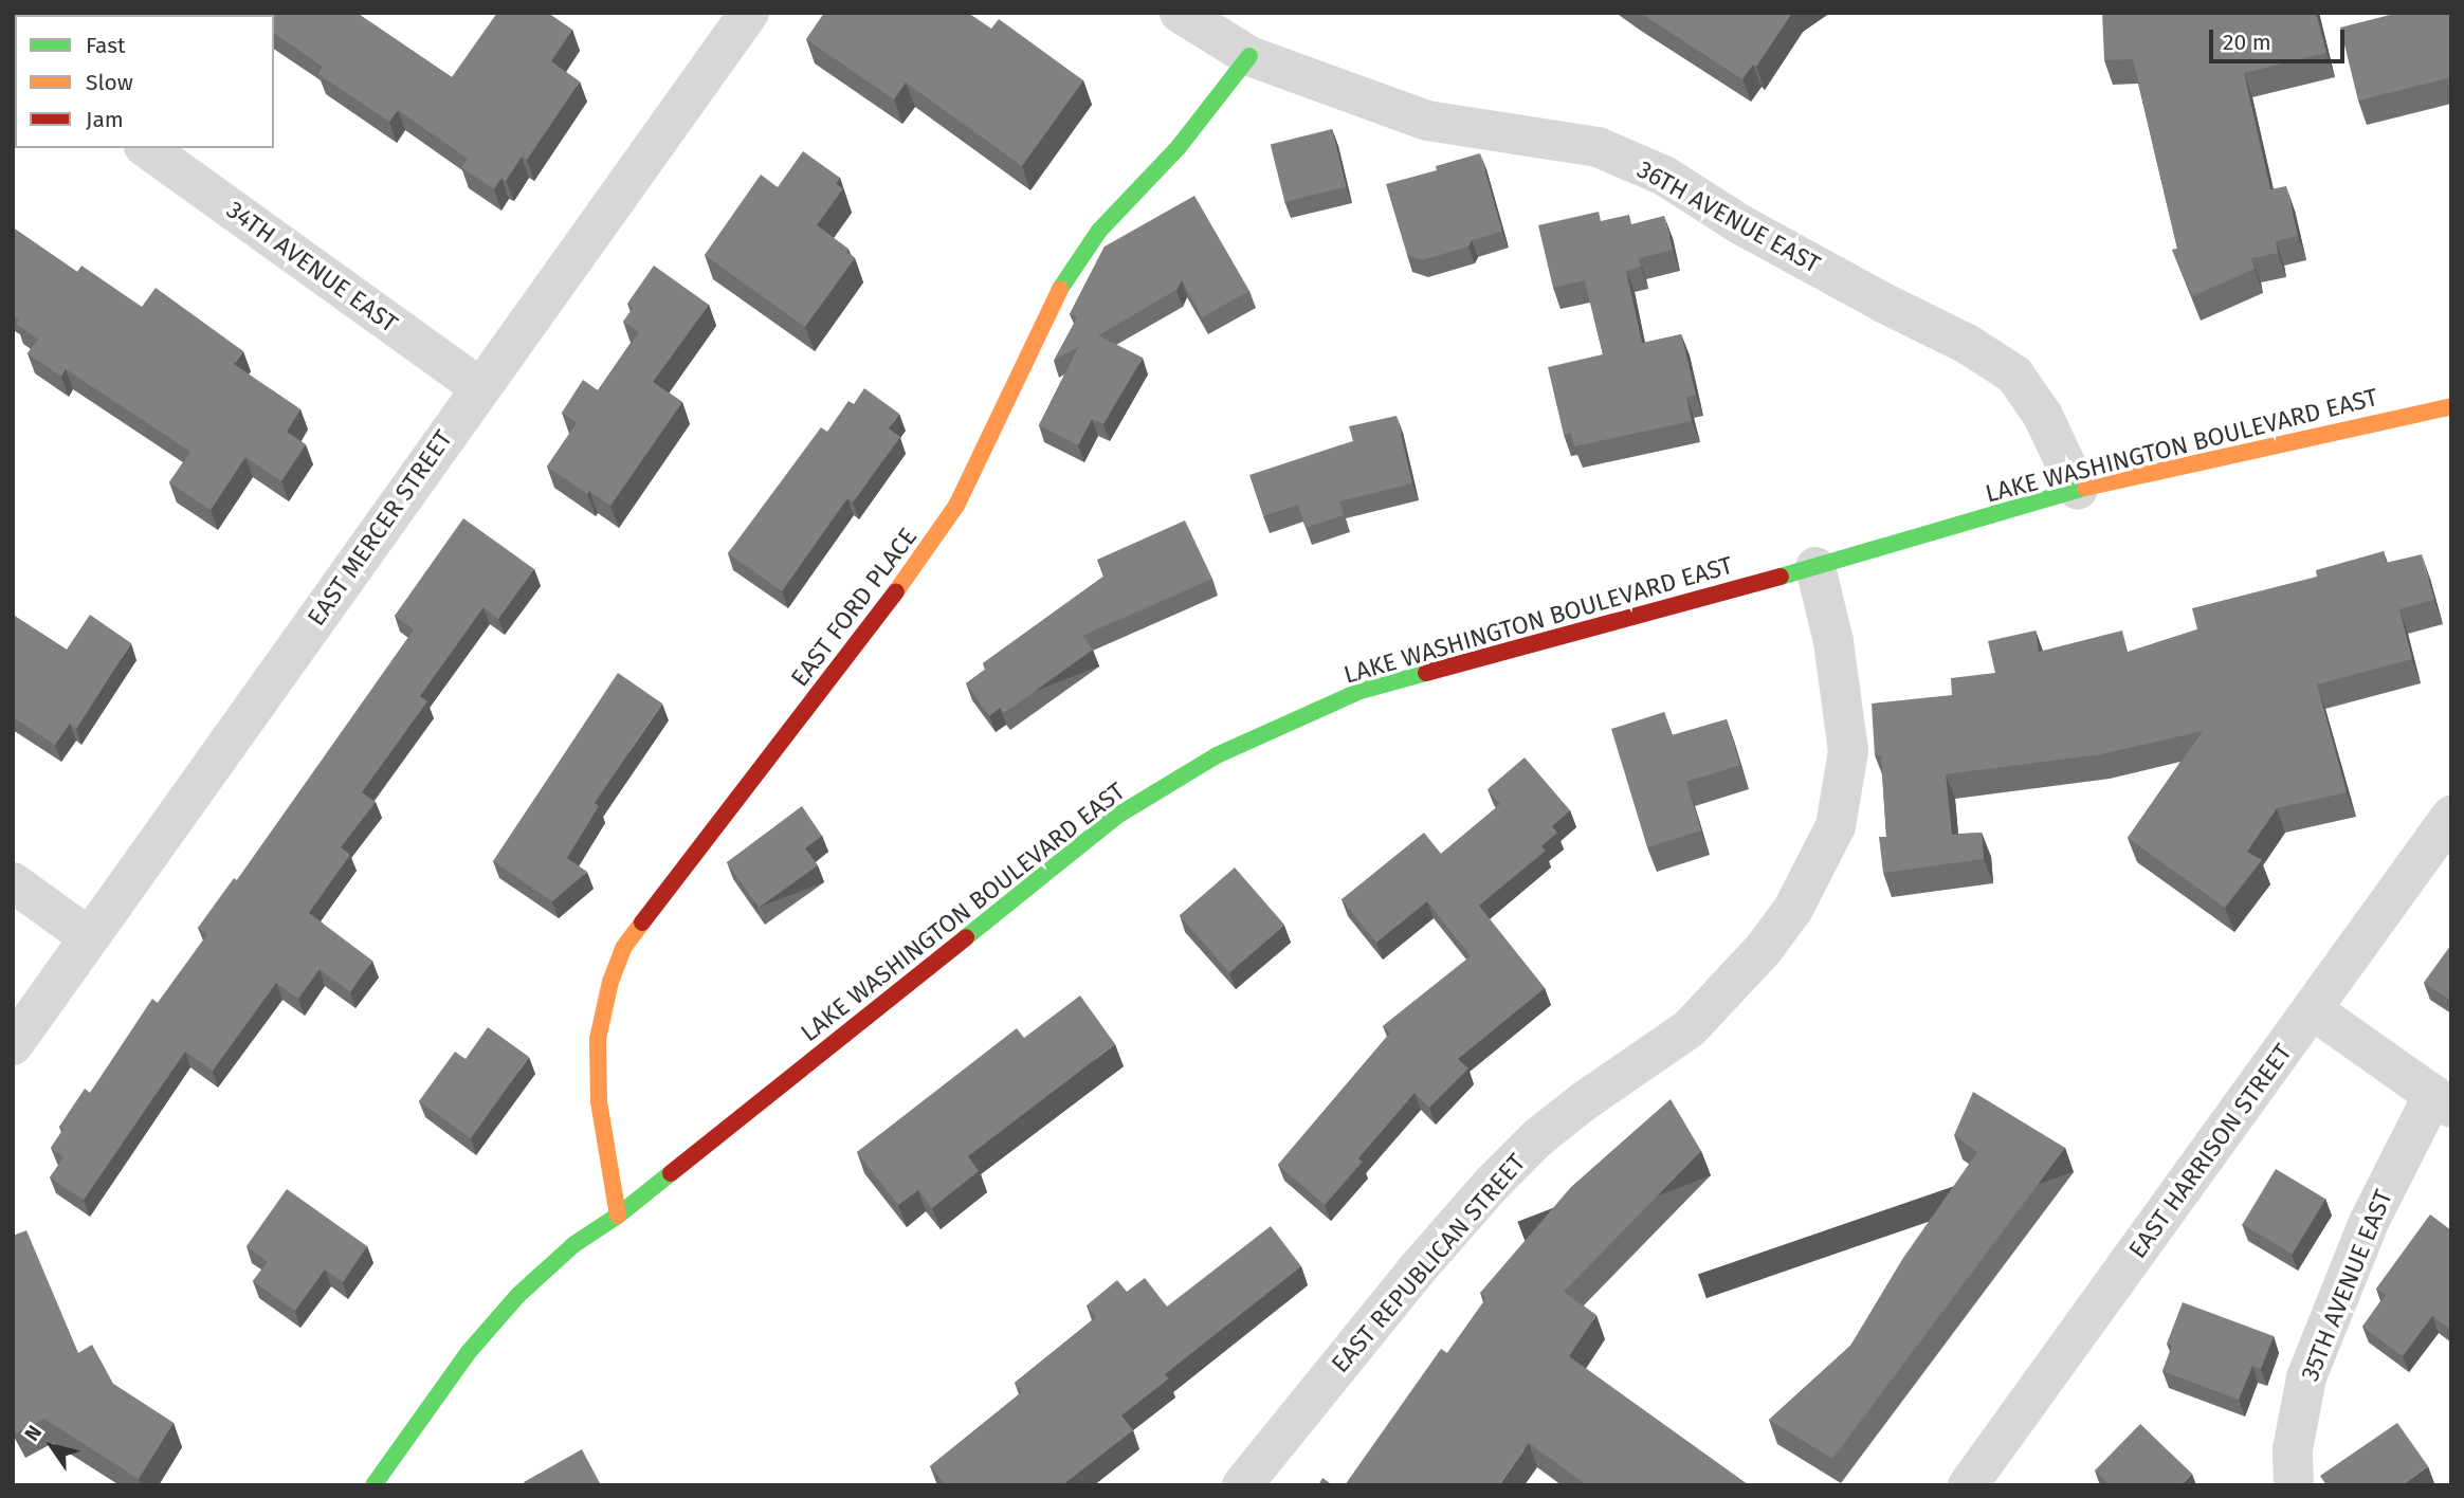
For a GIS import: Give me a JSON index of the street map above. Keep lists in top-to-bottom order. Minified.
{"streets":{"main road":["LAKE WASHINGTON BOULEVARD EAST","EAST FORD PLACE"],"street":["36TH AVENUE EAST","34TH AVENUE EAST","EAST MERCER STREET","EAST HARRISON STREET","EAST REPUBLICAN STREET","35TH AVENUE EAST"]},"crossings":[["36TH AVENUE EAST","LAKE WASHINGTON BOULEVARD EAST"],["36TH AVENUE EAST","EAST FORD PLACE"],["34TH AVENUE EAST","EAST MERCER STREET"],["LAKE WASHINGTON BOULEVARD EAST","EAST FORD PLACE"],["LAKE WASHINGTON BOULEVARD EAST","EAST REPUBLICAN STREET"]],"legend":["Fast","Slow","Jam"],"scale_bar":"20 m","north":"top left"}
